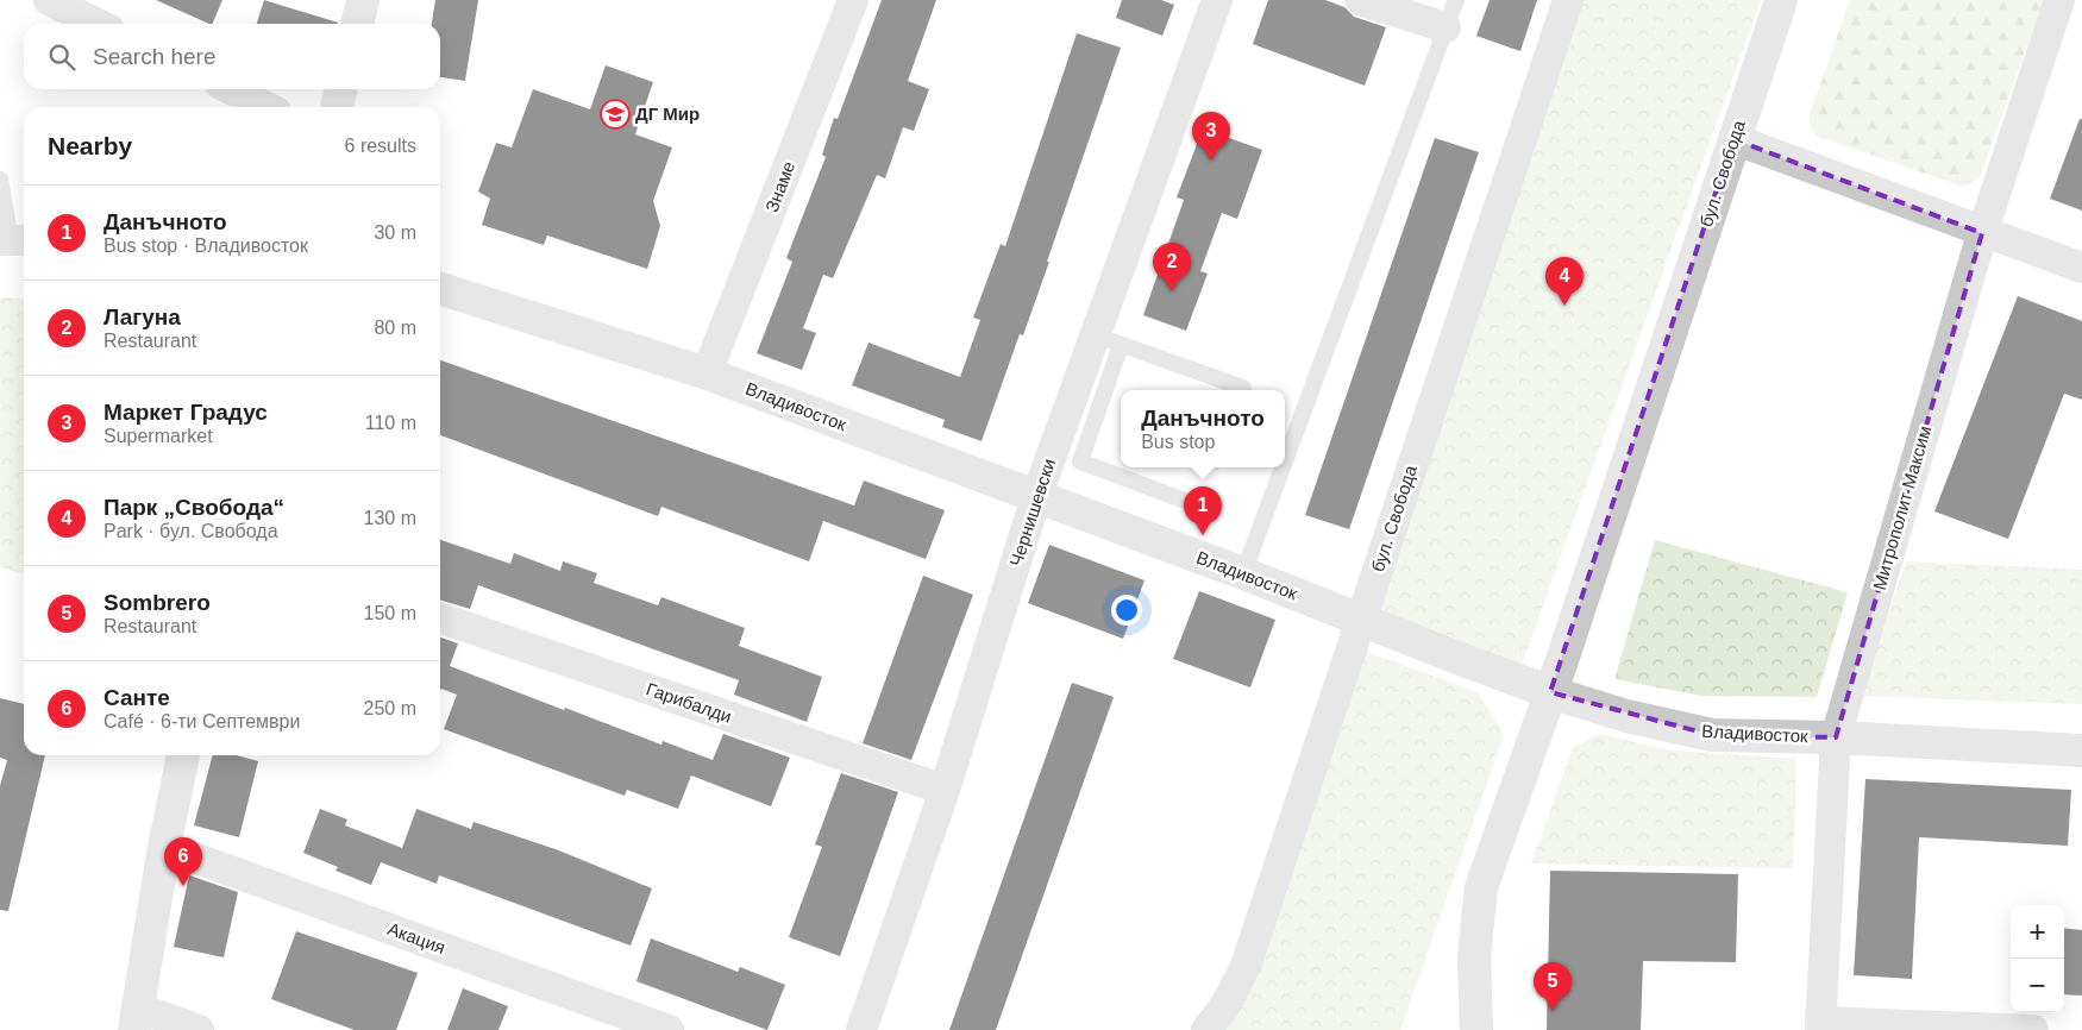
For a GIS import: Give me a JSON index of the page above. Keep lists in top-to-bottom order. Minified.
{"streets":{"street":["бул. Свобода","Знаме","Владивосток","Митрополит Максим","Чернишевски","Гарибалди","Акация"]},"crossings":[["бул. Свобода","Владивосток"],["Знаме","Владивосток"],["Владивосток","Митрополит Максим"],["Владивосток","Чернишевски"],["Чернишевски","Гарибалди"]],"places":{"school or university":["ДГ Мир"]},"page":{"search":"Search here","heading":["Nearby","6 results"],"pins":["3","2","4","1","6","5"],"list":[{"mark":"1","name":"Данъчното","note":"Bus stop · Владивосток","value":"30 m"},{"mark":"2","name":"Лагуна","note":"Restaurant","value":"80 m"},{"mark":"3","name":"Маркет Градус","note":"Supermarket","value":"110 m"},{"mark":"4","name":"Парк „Свобода“","note":"Park · бул. Свобода","value":"130 m"},{"mark":"5","name":"Sombrero","note":"Restaurant","value":"150 m"},{"mark":"6","name":"Санте","note":"Café · 6-ти Септември","value":"250 m"}],"popup":["Данъчното","Bus stop"],"map_buttons":["+","−"]}}
